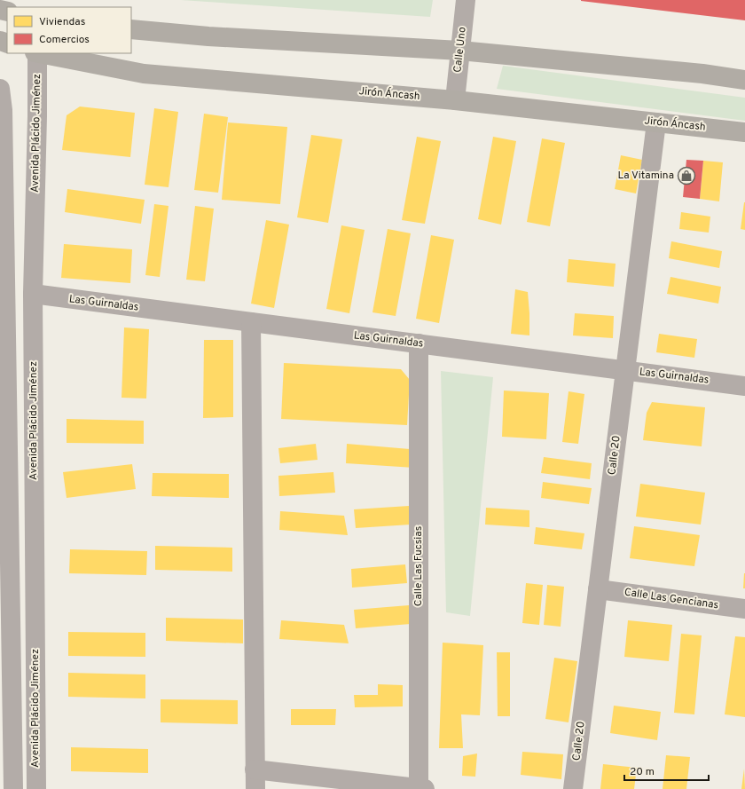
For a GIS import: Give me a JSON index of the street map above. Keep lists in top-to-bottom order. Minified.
{"streets":{"main road":["Jirón Áncash"],"street":["Calle Uno","Avenida Plácido Jiménez","Las Guirnaldas","Calle 20","Calle Las Fucsias","Calle Las Gencianas"]},"crossings":[["Calle Uno","Jirón Áncash"],["Jirón Áncash","Calle 20"],["Avenida Plácido Jiménez","Las Guirnaldas"],["Las Guirnaldas","Calle 20"],["Las Guirnaldas","Calle Las Fucsias"],["Calle 20","Calle Las Gencianas"]],"places":{"shop":["La Vitamina"]},"legend":["Viviendas","Comercios"],"scale_bar":"20 m"}
